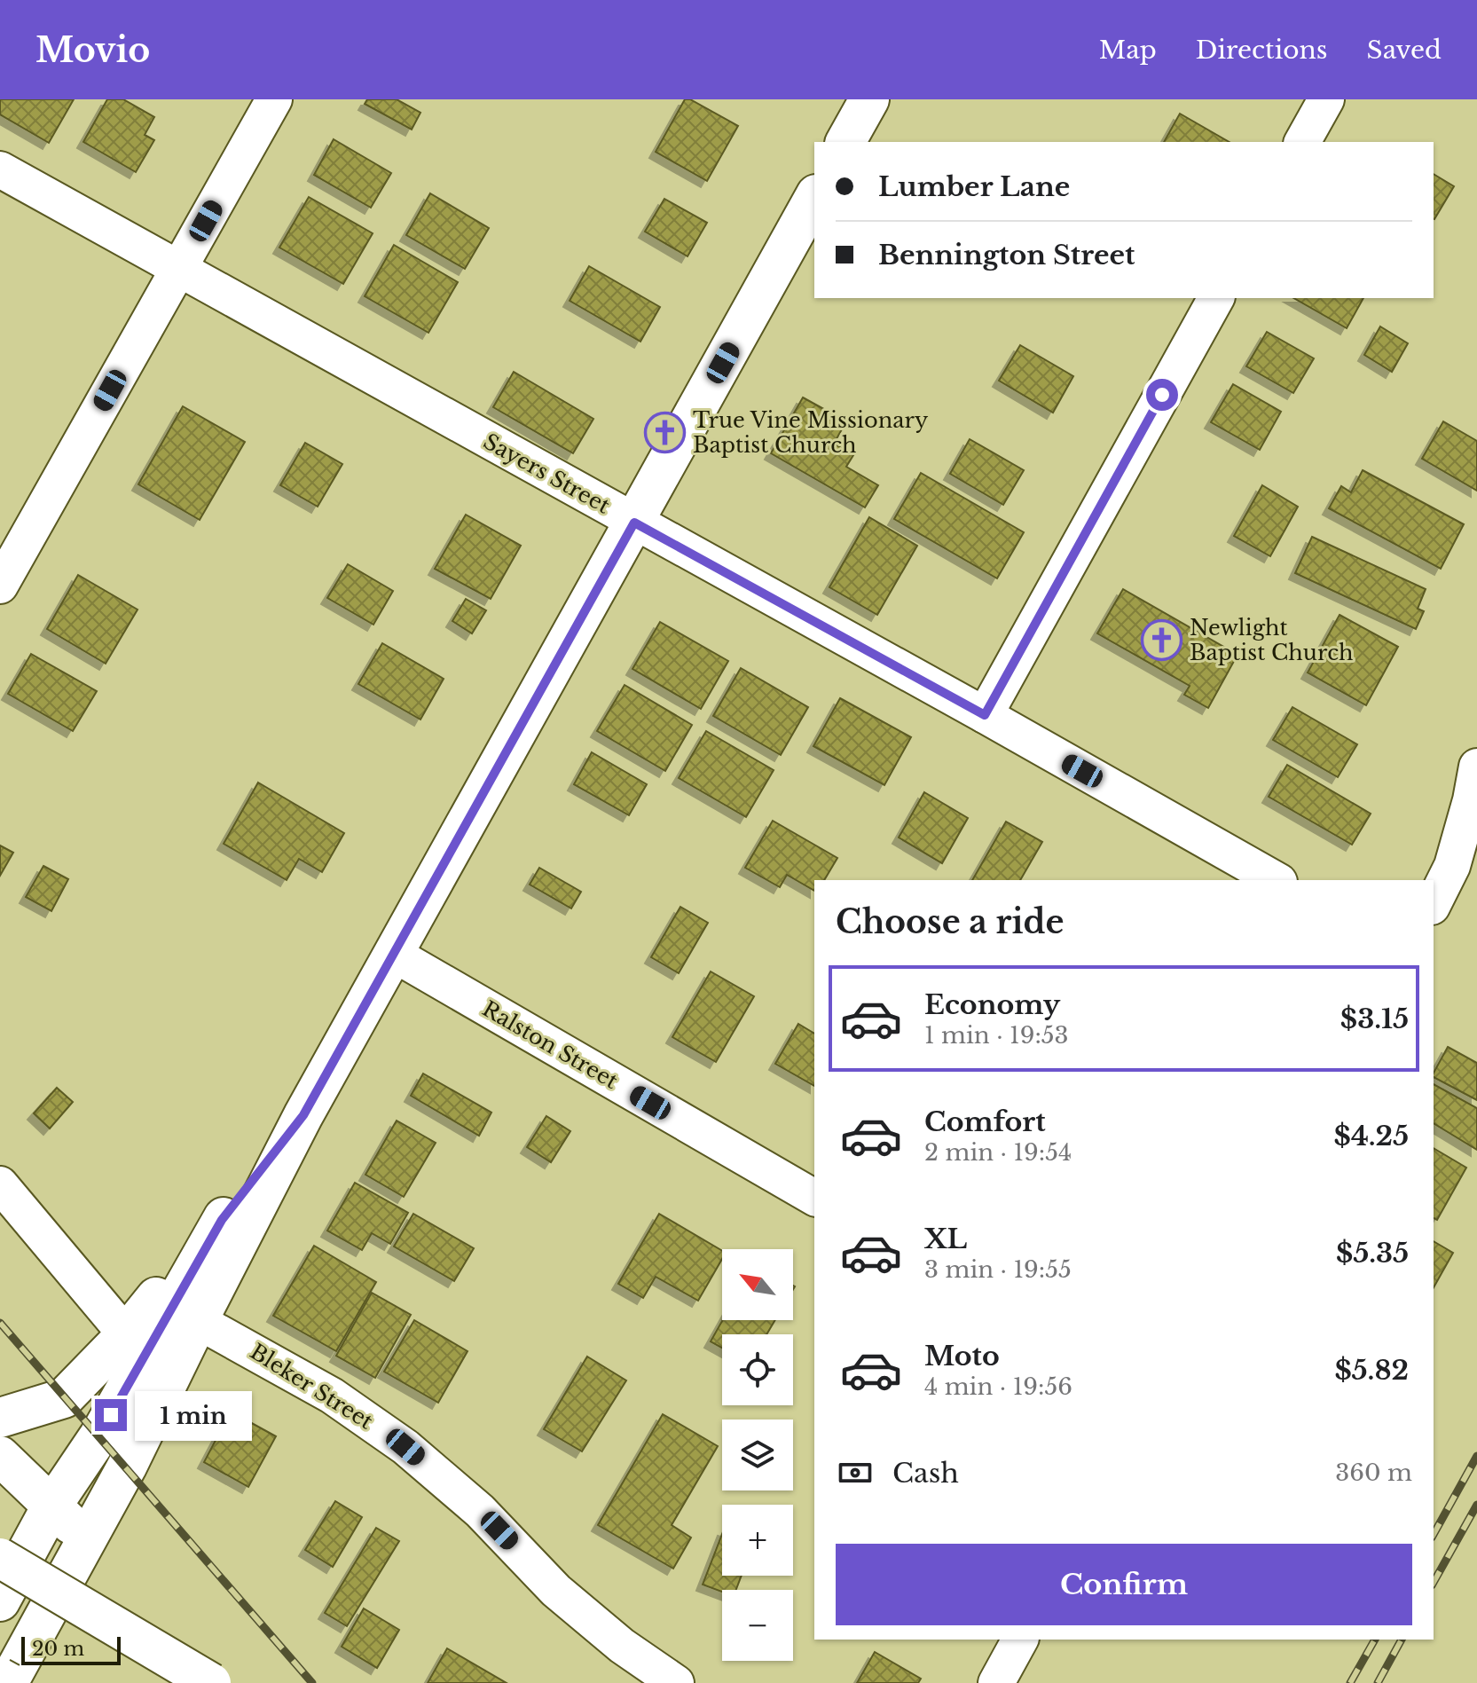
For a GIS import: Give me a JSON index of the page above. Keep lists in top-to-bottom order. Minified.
{"streets":{"street":["Sayers Street","Ralston Street","Bleker Street"]},"places":{"church":["True Vine Missionary Baptist Church","Newlight Baptist Church"]},"scale_bar":"20 m","north":"top left","page":{"header":"Movio","nav":["Map","Directions","Saved"],"banner":["Lumber Lane","Bennington Street"],"heading":"Choose a ride","list":[{"name":"Economy","note":"1 min · 19:53","value":"$3.15"},{"name":"Comfort","note":"2 min · 19:54","value":"$4.25"},{"name":"XL","note":"3 min · 19:55","value":"$5.35"},{"name":"Moto","note":"4 min · 19:56","value":"$5.82"}],"map_buttons":["+","−"],"bubble":"1 min","pay":["Cash","360 m"],"buttons":"Confirm","scale":"20 m"}}
